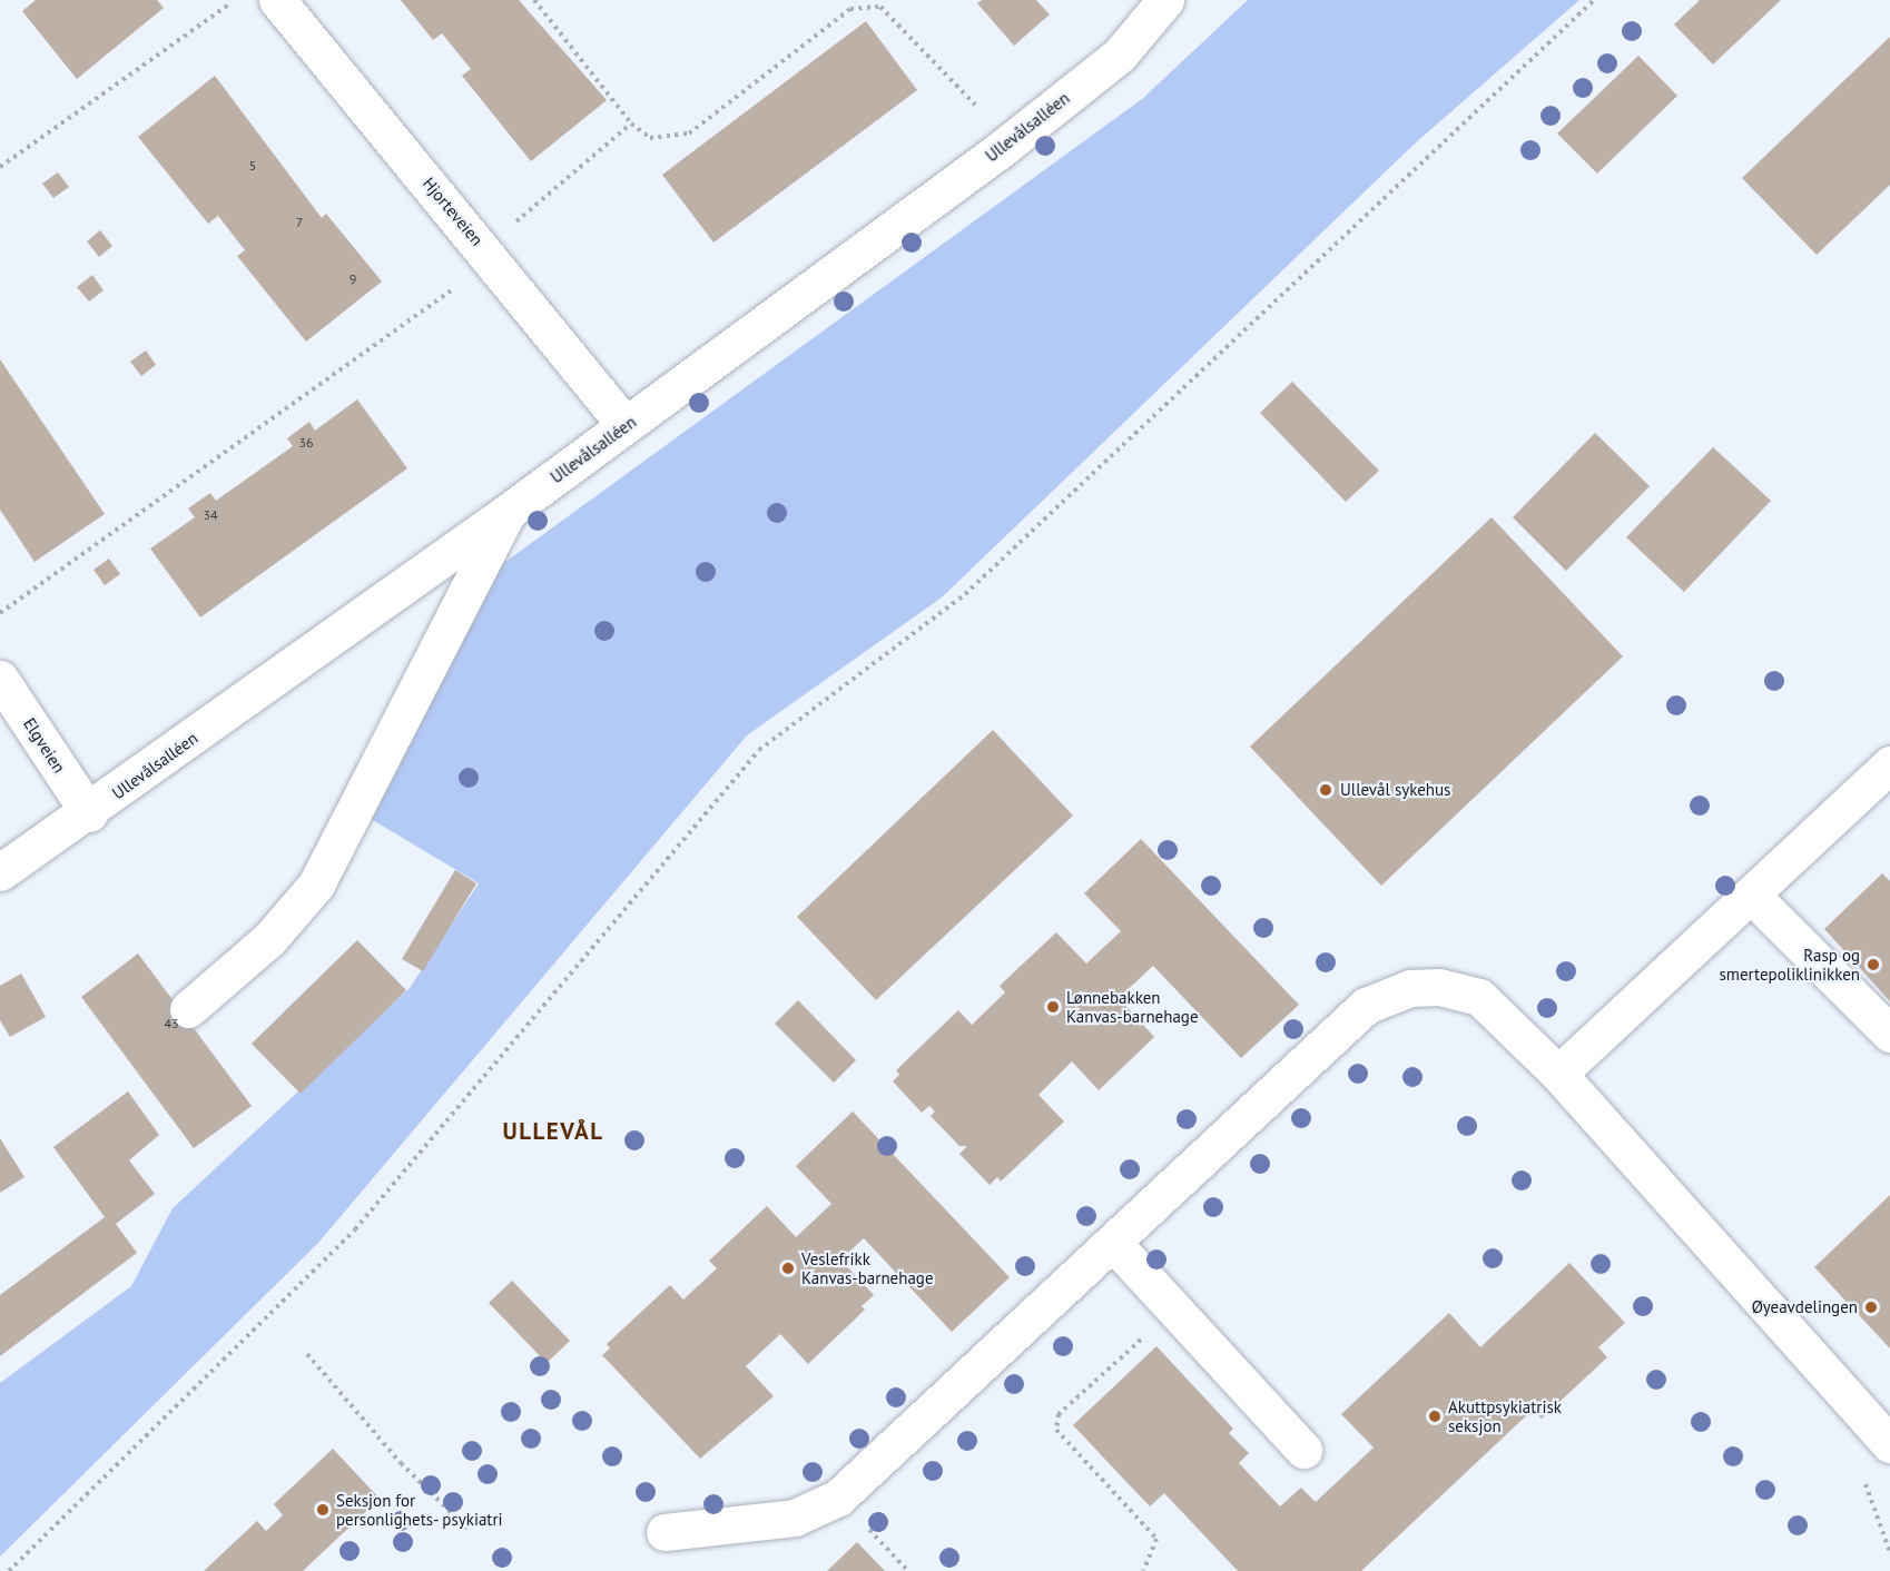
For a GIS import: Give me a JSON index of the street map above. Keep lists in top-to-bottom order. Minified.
{"streets":{"street":["Ullevålsalléen","Hjorteveien","Elgveien"]},"crossings":[["Ullevålsalléen","Hjorteveien"],["Ullevålsalléen","Elgveien"]],"districts":["ULLEVÅL"],"places":["Ullevål sykehus","Rasp og smertepoliklinikken","Lønnebakken Kanvas-barnehage","Veslefrikk Kanvas-barnehage","Øyeavdelingen","Akuttpsykiatrisk seksjon","Seksjon for personlighets- psykiatri"],"house_numbers":["5","7","9","36","34","43"]}
